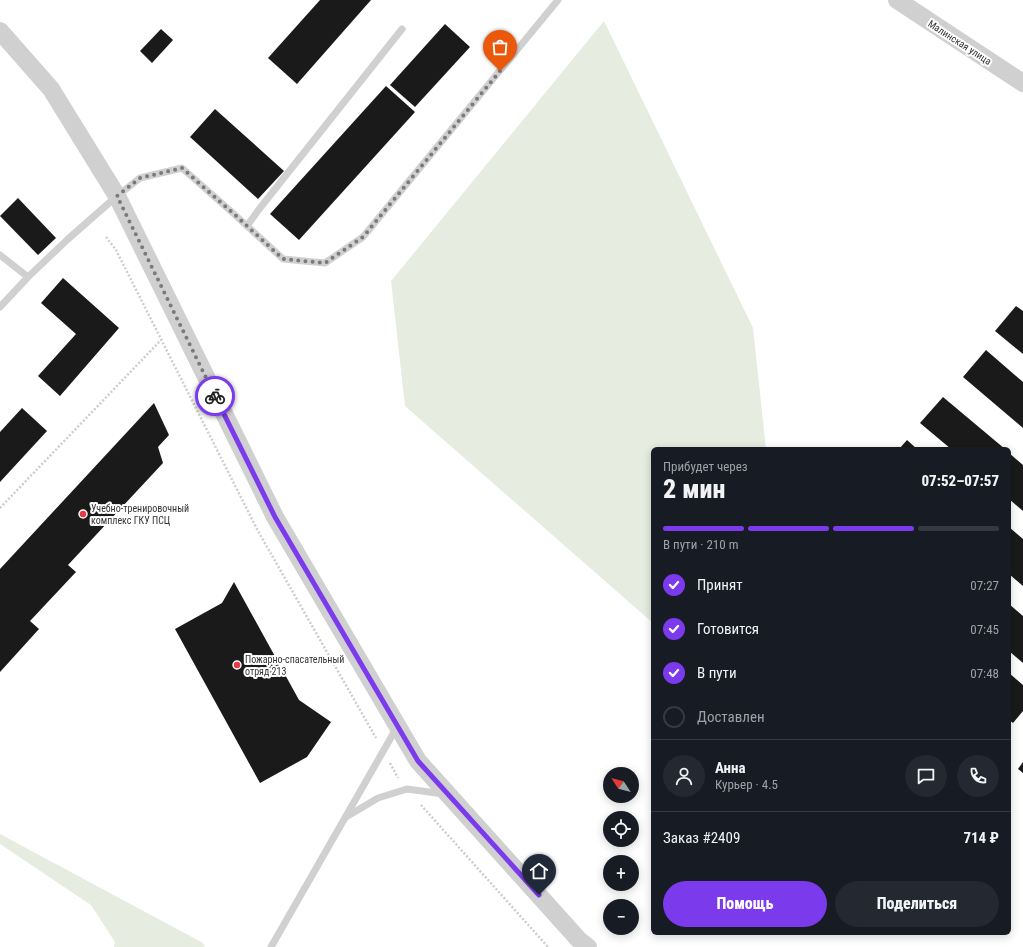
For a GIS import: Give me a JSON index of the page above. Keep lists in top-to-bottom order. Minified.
{"streets":{"street":["Малинская улица"]},"places":["Учебно-тренировочный комплекс ГКУ ПСЦ","Пожарно-спасательный отряд 213"],"north":"top left","page":{"heading":["2 мин","Прибудет через","07:52–07:57"],"panel":["Анна","Курьер · 4.5","Заказ #2409","714 ₽"],"bar":"В пути · 210 m","list":[["Принят","07:27"],["Готовится","07:45"],["В пути","07:48"],"Доставлен"],"map_buttons":["+","−"],"buttons":["Помощь","Поделиться"]}}
